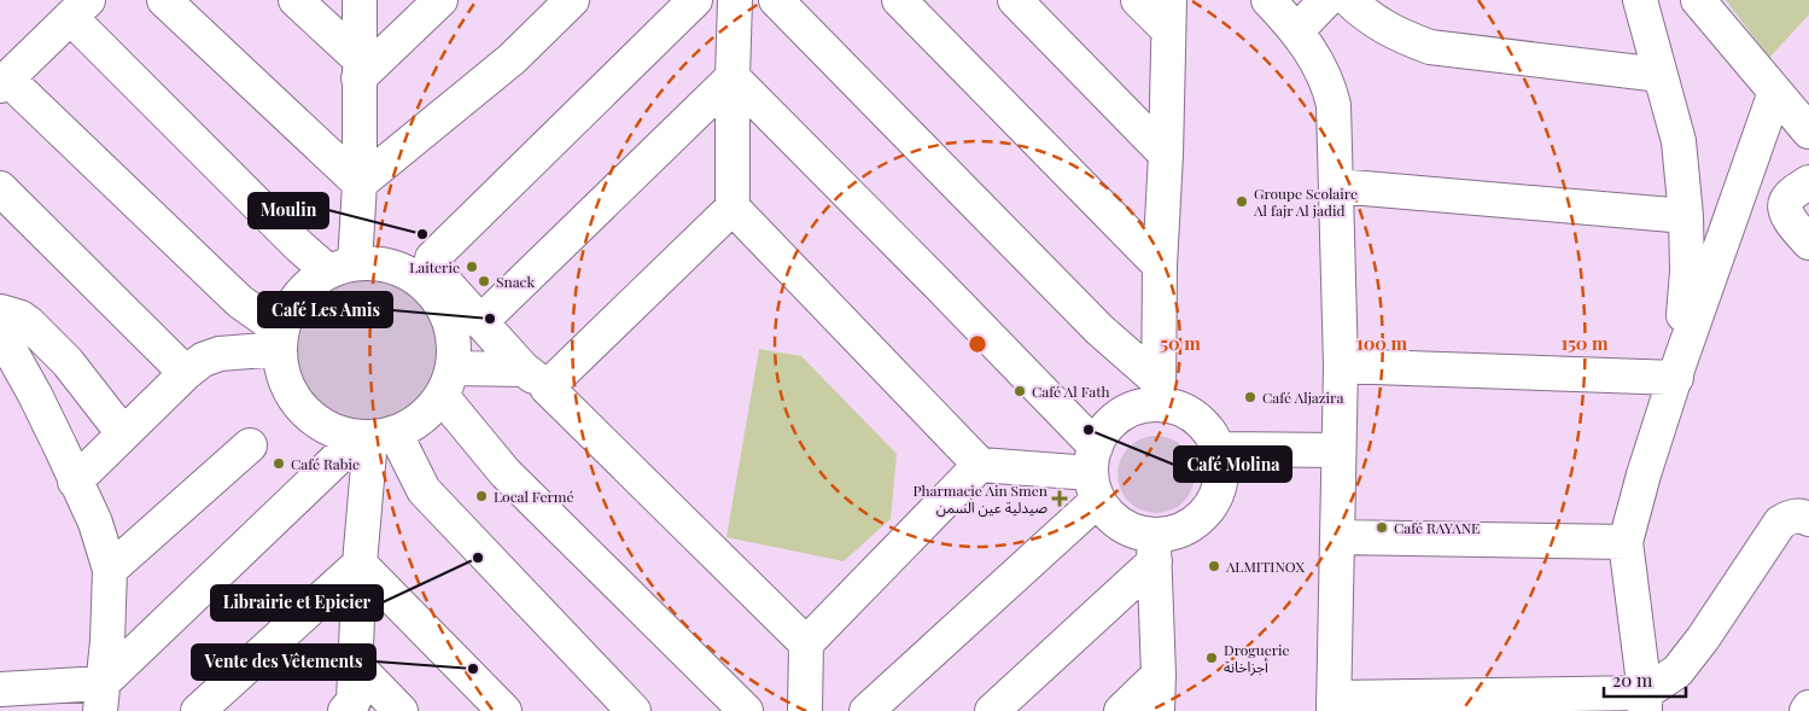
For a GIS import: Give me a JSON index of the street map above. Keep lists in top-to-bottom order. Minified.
{"places":{"other":["Groupe Scolaire Al fajr Al jadid","Moulin","Laiterie","Snack","Café Les Amis","Café Al Fath","Café Aljazira","Café Molina","Café Rabie","Local Fermé","Café RAYANE","Librairie et Epicier","ALMITINOX","Droguerie أجزاخانة","Vente des Vêtements"],"health":["Pharmacie Ain Smen صيدلية عين السمن"]},"scale_bar":"20 m","rings":["50 m","100 m","150 m"]}
